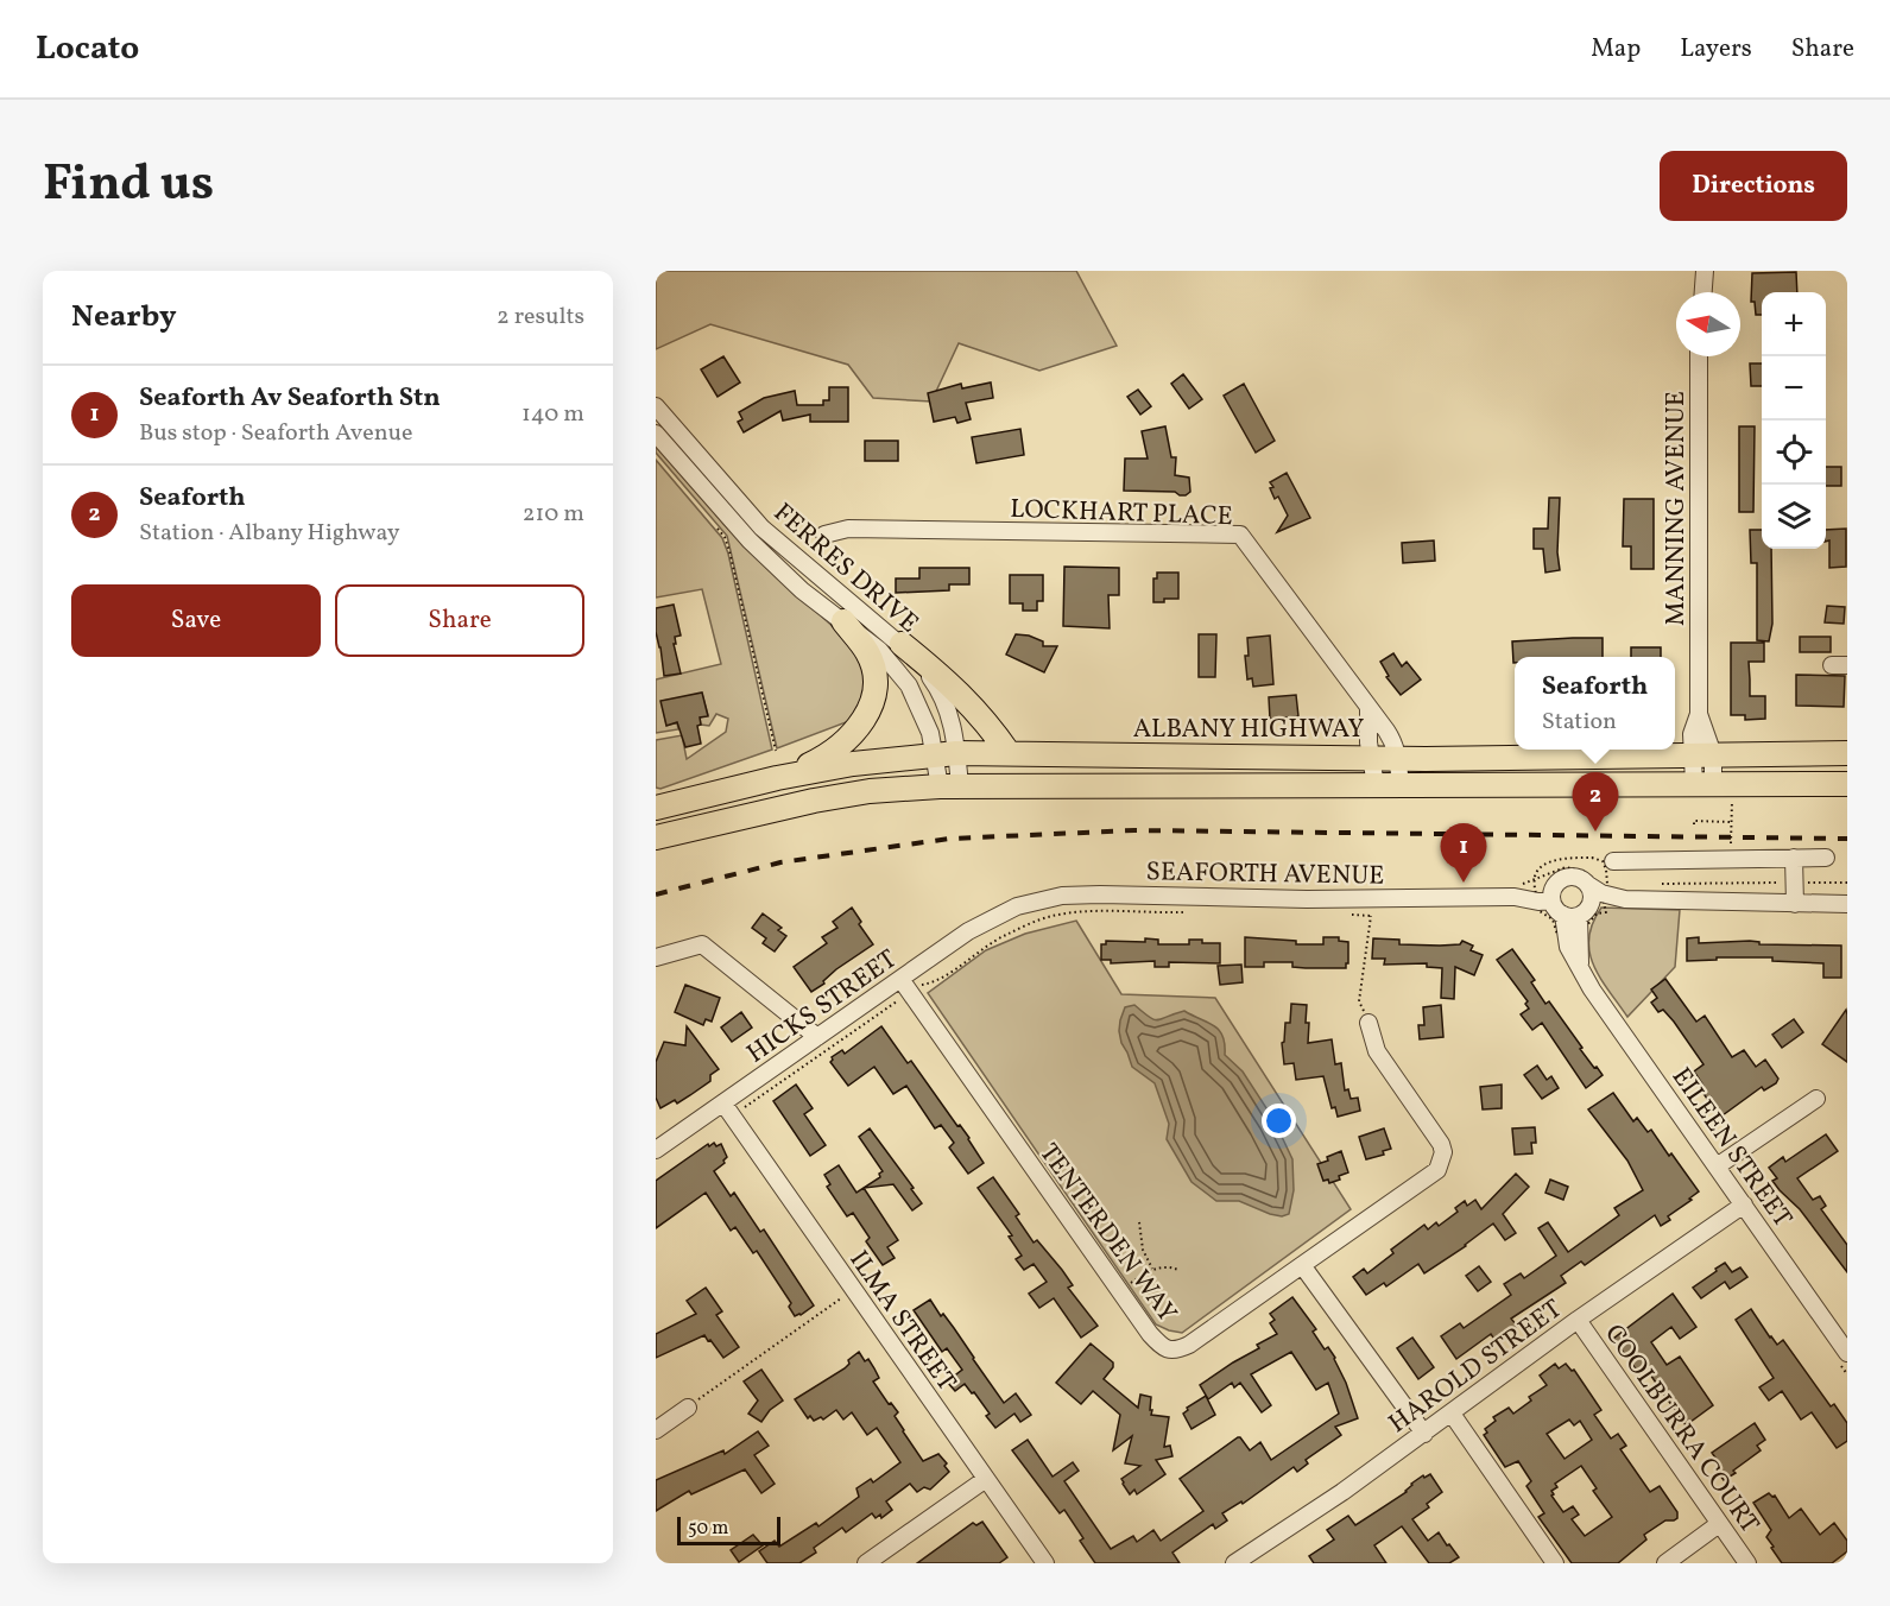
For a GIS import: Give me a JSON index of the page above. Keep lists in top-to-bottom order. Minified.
{"streets":{"highway":["ALBANY HIGHWAY"],"street":["MANNING AVENUE","LOCKHART PLACE","FERRES DRIVE","SEAFORTH AVENUE","HICKS STREET","EILEEN STREET","TENTERDEN WAY","ILMA STREET","HAROLD STREET","COOLBURRA COURT"]},"crossings":[["MANNING AVENUE","ALBANY HIGHWAY"],["LOCKHART PLACE","ALBANY HIGHWAY"],["FERRES DRIVE","ALBANY HIGHWAY"],["SEAFORTH AVENUE","HICKS STREET"],["SEAFORTH AVENUE","EILEEN STREET"],["HICKS STREET","TENTERDEN WAY"],["HICKS STREET","ILMA STREET"],["EILEEN STREET","HAROLD STREET"],["HAROLD STREET","COOLBURRA COURT"]],"scale_bar":"50 m","north":"left","page":{"header":"Locato","nav":["Map","Layers","Share"],"title":"Find us","buttons":["Directions",["Save","Share"]],"heading":["Nearby","2 results"],"map_buttons":["+","−"],"list":[{"mark":"1","name":"Seaforth Av Seaforth Stn","note":"Bus stop · Seaforth Avenue","value":"140 m"},{"mark":"2","name":"Seaforth","note":"Station · Albany Highway","value":"210 m"}],"popup":["Seaforth","Station"],"pins":["2","1"],"scale":"50 m"}}
